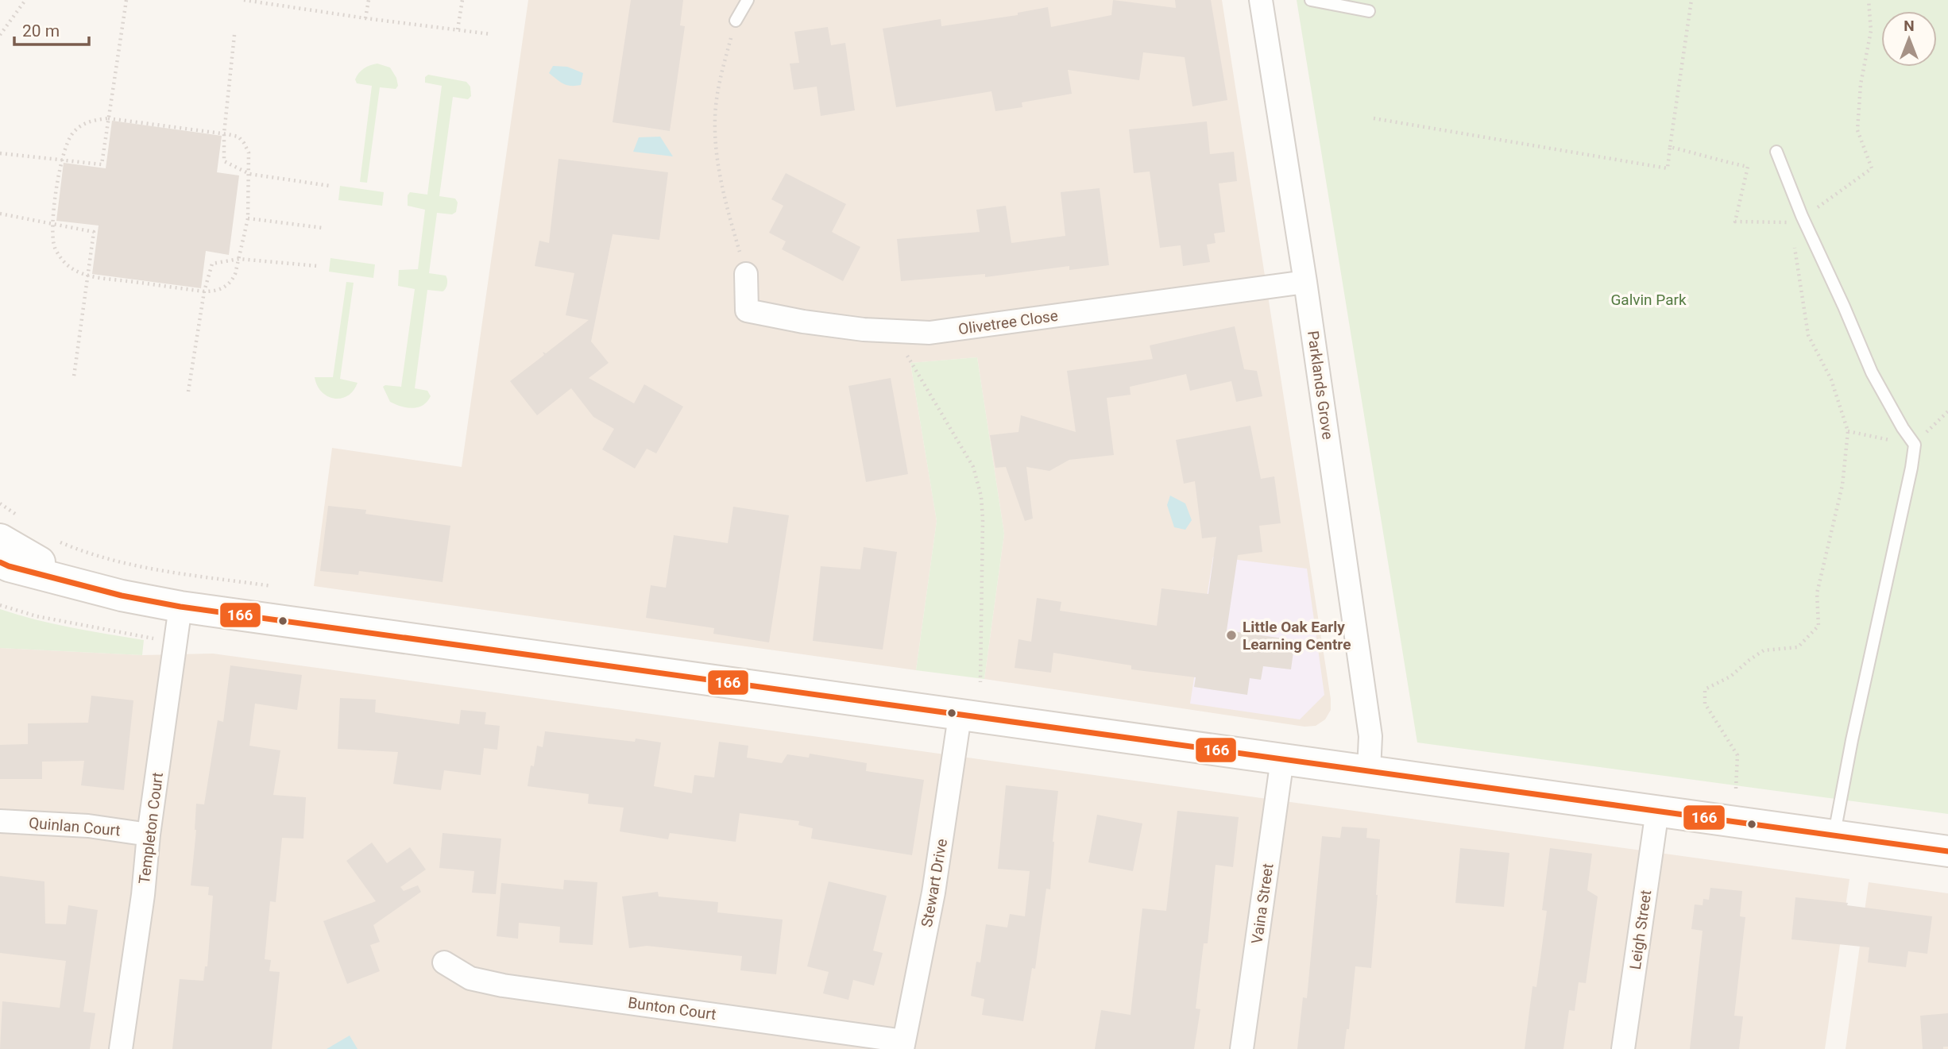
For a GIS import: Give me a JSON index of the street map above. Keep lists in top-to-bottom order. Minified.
{"streets":{"street":["Olivetree Close","Parklands Grove","Quinlan Court","Templeton Court","Stewart Drive","Vaina Street","Leigh Street","Bunton Court"]},"crossings":[["Olivetree Close","Parklands Grove"],["Quinlan Court","Templeton Court"],["Stewart Drive","Bunton Court"]],"parks":["Galvin Park"],"places":["Little Oak Early Learning Centre"],"lines":["transit line 166"],"scale_bar":"20 m","north":"top"}
